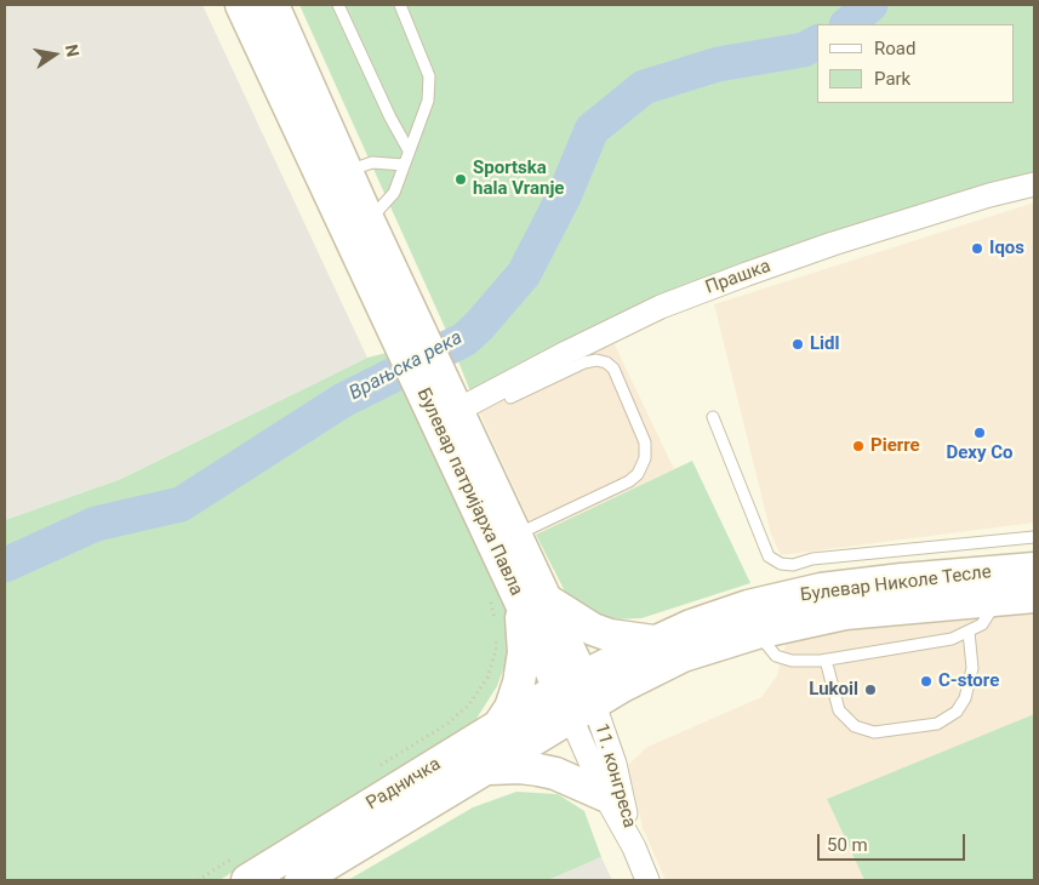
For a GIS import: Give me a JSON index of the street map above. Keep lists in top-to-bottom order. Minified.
{"streets":{"main road":["Булевар патријарха Павла","Булевар Николе Тесле","Радничка"],"street":["Прашка","11. конгреса"]},"crossings":[["Прашка","Булевар патријарха Павла"],["Булевар патријарха Павла","Булевар Николе Тесле"],["Булевар патријарха Павла","11. конгреса"],["Булевар патријарха Павла","Радничка"],["Булевар Николе Тесле","11. конгреса"],["Булевар Николе Тесле","Радничка"],["11. конгреса","Радничка"]],"water":["Врањска река"],"places":["Sportska hala Vranje","Iqos","Lidl","Dexy Co","Pierre","C-store","Lukoil"],"legend":["Road","Park"],"scale_bar":"50 m","north":"right"}
